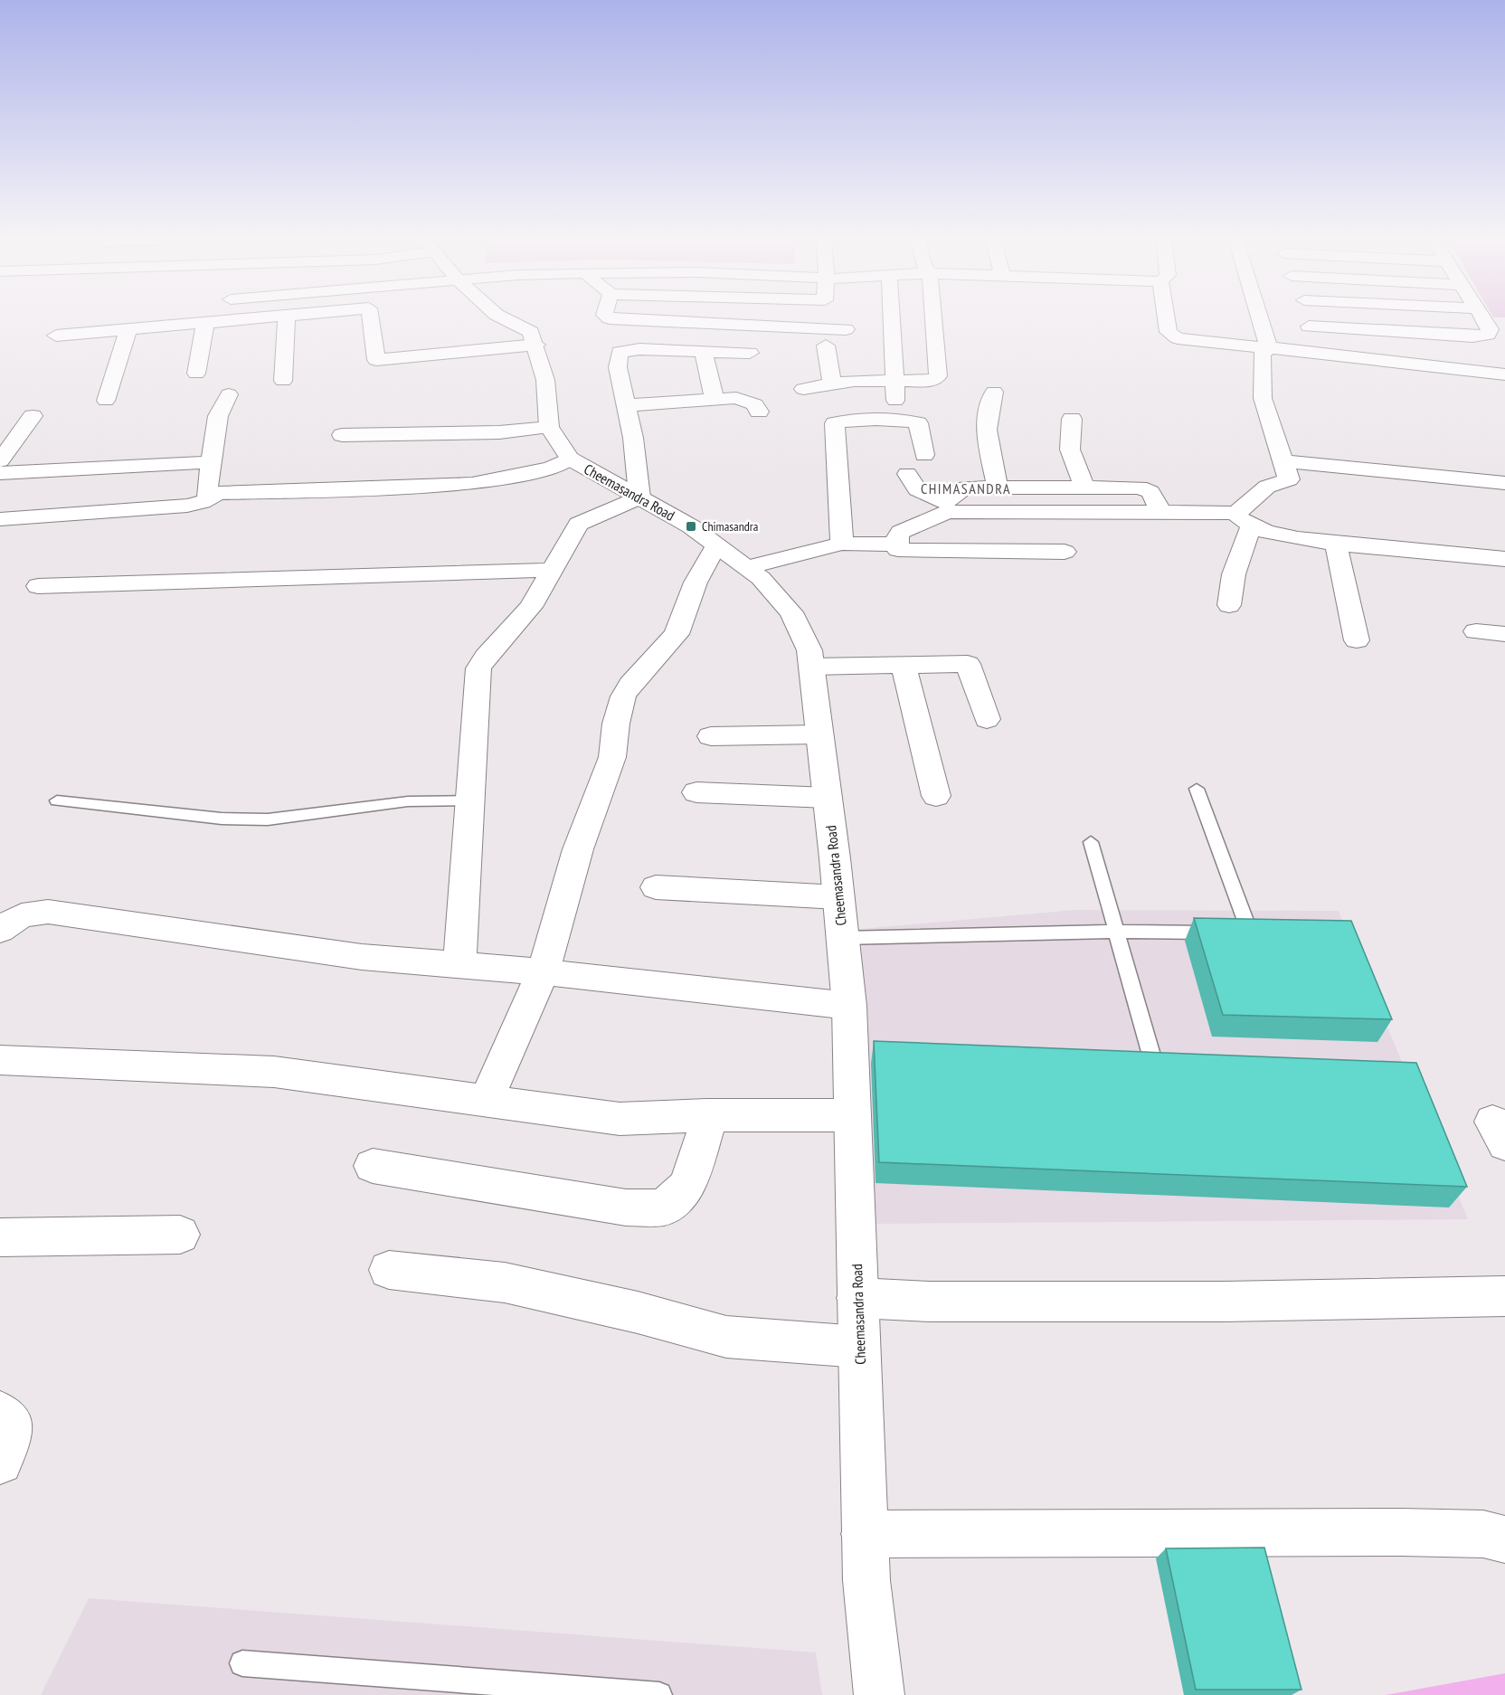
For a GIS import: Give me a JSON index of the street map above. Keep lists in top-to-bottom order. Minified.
{"streets":{"street":["Cheemasandra Road"]},"districts":["CHIMASANDRA"],"places":{"transit":["Chimasandra"]}}
